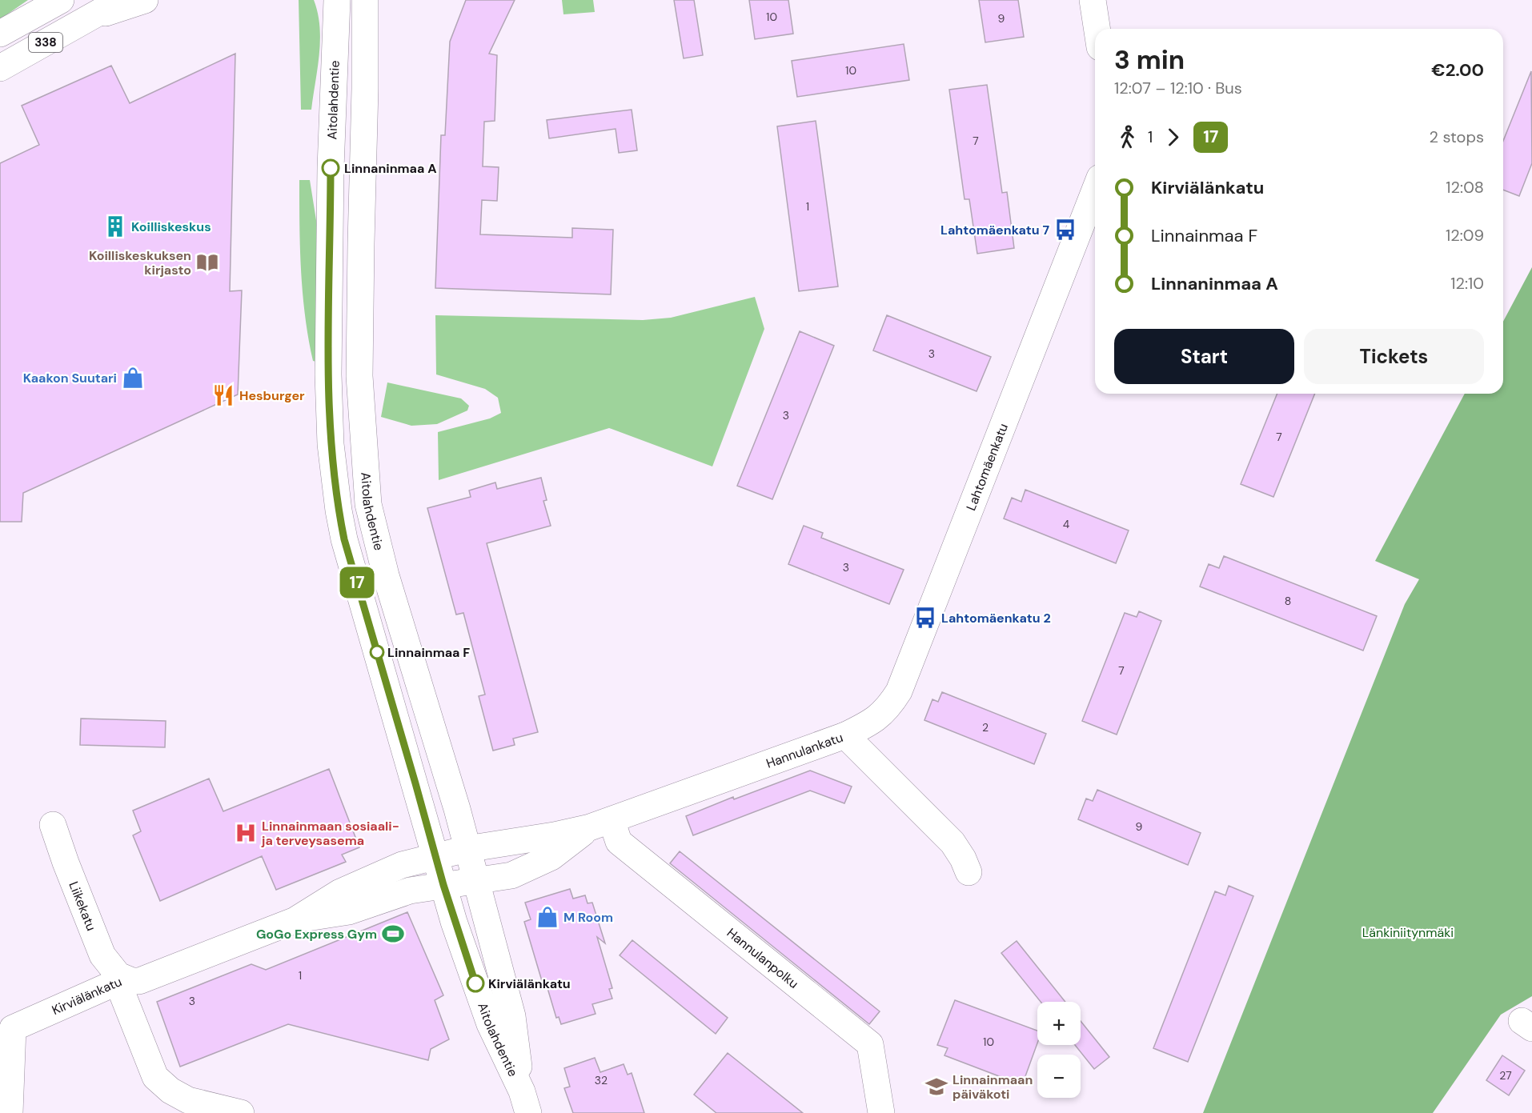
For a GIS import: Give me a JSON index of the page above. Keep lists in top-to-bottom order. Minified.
{"streets":{"street":["338","Aitolahdentie","Lahtomäenkatu","Hannulankatu","Liikekatu","Hannulanpolku","Kirviälänkatu"]},"crossings":[["Aitolahdentie","Hannulankatu"],["Aitolahdentie","Kirviälänkatu"],["Lahtomäenkatu","Hannulankatu"],["Hannulankatu","Hannulanpolku"],["Hannulankatu","Kirviälänkatu"],["Liikekatu","Kirviälänkatu"]],"parks":["Länkiniitynmäki"],"places":{"other":["Linnaninmaa A","Linnainmaa F","Kirviälänkatu"],"building":["Koilliskeskus"],"bus stop":["Lahtomäenkatu 7","Lahtomäenkatu 2"],"library":["Koilliskeskuksen kirjasto"],"shop":["Kaakon Suutari","M Room"],"restaurant":["Hesburger"],"hospital":["Linnainmaan sosiaali- ja terveysasema"],"sports":["GoGo Express Gym"],"school or university":["Linnainmaan päiväkoti"]},"lines":["bus line 17"],"house_numbers":["10","9","10","7","1","3","3","7","4","3","8","7","2","9","1","3","10","27","32"],"page":{"on_map":"17","heading":["3 min","12:07 – 12:10 · Bus","€2.00"],"legs":["1","17","2 stops"],"list":[{"name":"Kirviälänkatu","value":"12:08"},{"name":"Linnainmaa F","value":"12:09"},{"name":"Linnaninmaa A","value":"12:10"}],"buttons":["Start","Tickets"],"map_buttons":["+","−"]}}
